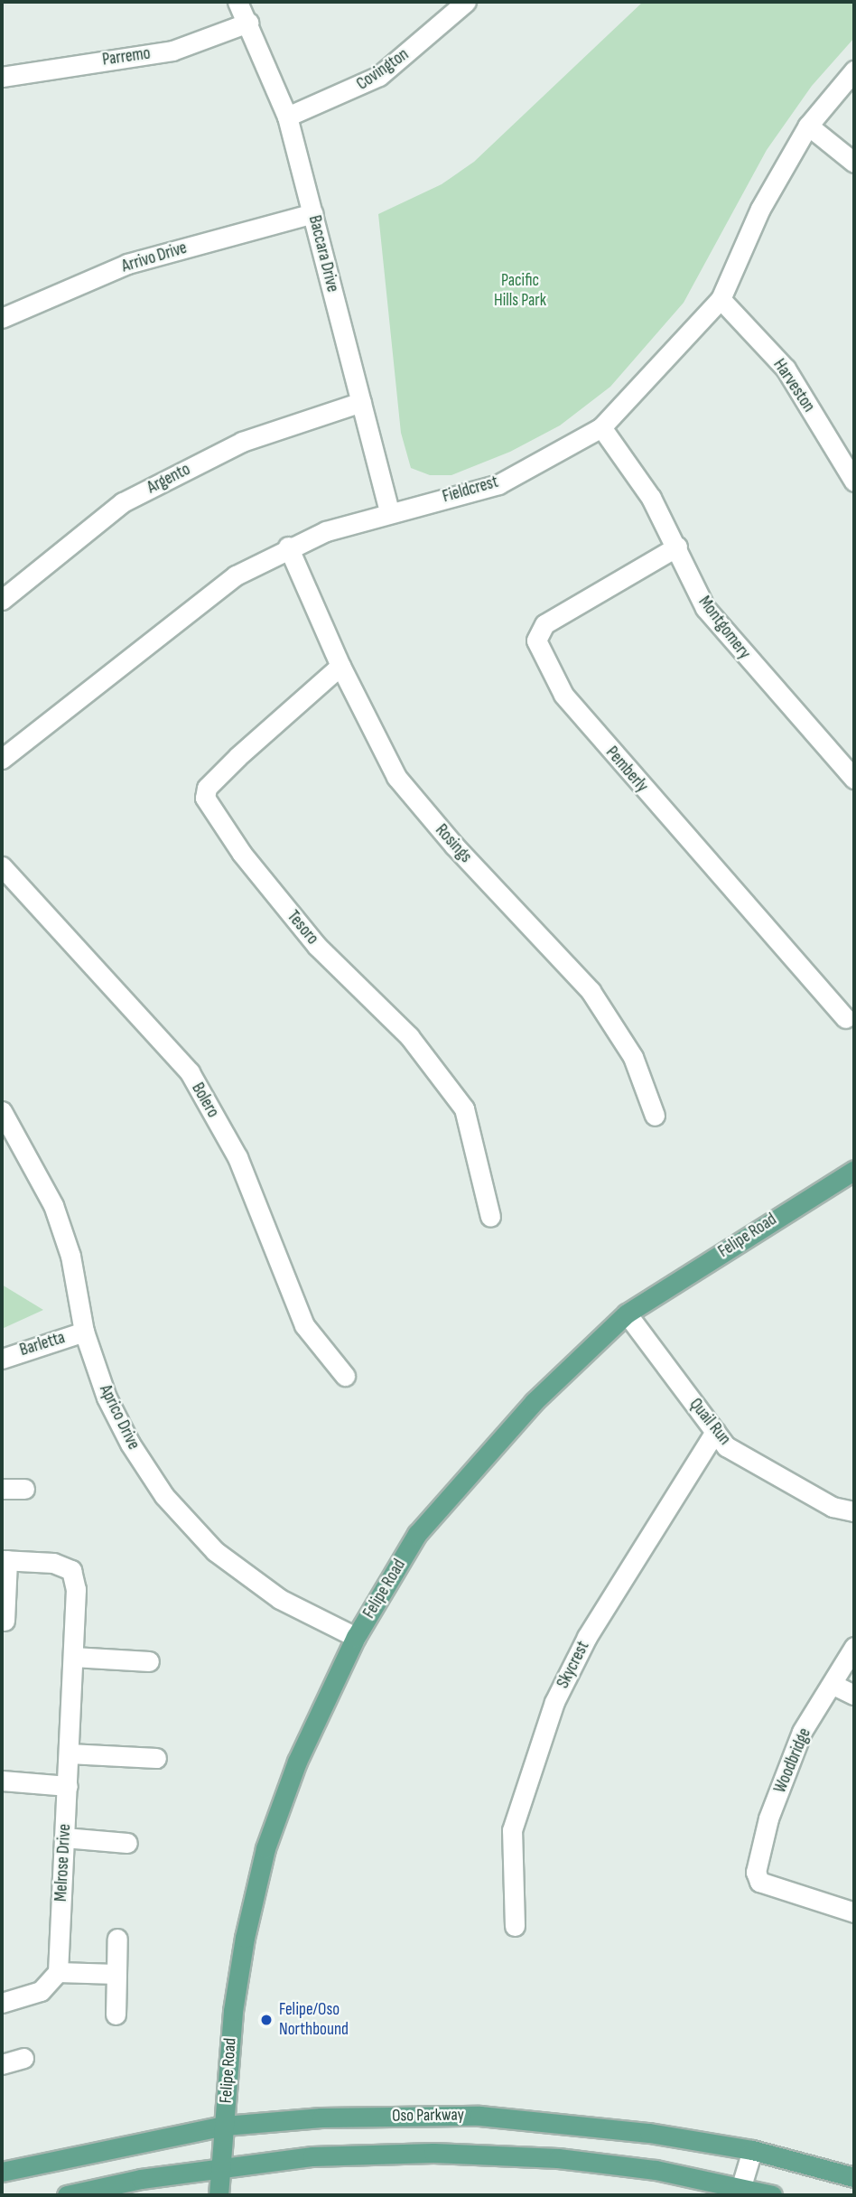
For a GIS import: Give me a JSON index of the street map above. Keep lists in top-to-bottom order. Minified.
{"streets":{"main road":["Felipe Road","Oso Parkway"],"street":["Parremo","Covington","Baccara Drive","Arrivo Drive","Harveston","Argento","Fieldcrest","Montgomery","Pemberly","Rosings","Tesoro","Bolero","Barletta","Aprico Drive","Quail Run","Skycrest","Woodbridge","Melrose Drive"]},"crossings":[["Parremo","Baccara Drive"],["Covington","Baccara Drive"],["Baccara Drive","Arrivo Drive"],["Baccara Drive","Argento"],["Baccara Drive","Fieldcrest"],["Harveston","Fieldcrest"],["Fieldcrest","Montgomery"],["Fieldcrest","Rosings"],["Montgomery","Pemberly"],["Rosings","Tesoro"],["Felipe Road","Aprico Drive"],["Felipe Road","Quail Run"],["Felipe Road","Oso Parkway"],["Barletta","Aprico Drive"],["Quail Run","Skycrest"]],"parks":["Pacific Hills Park"],"places":["Felipe/Oso Northbound"]}
